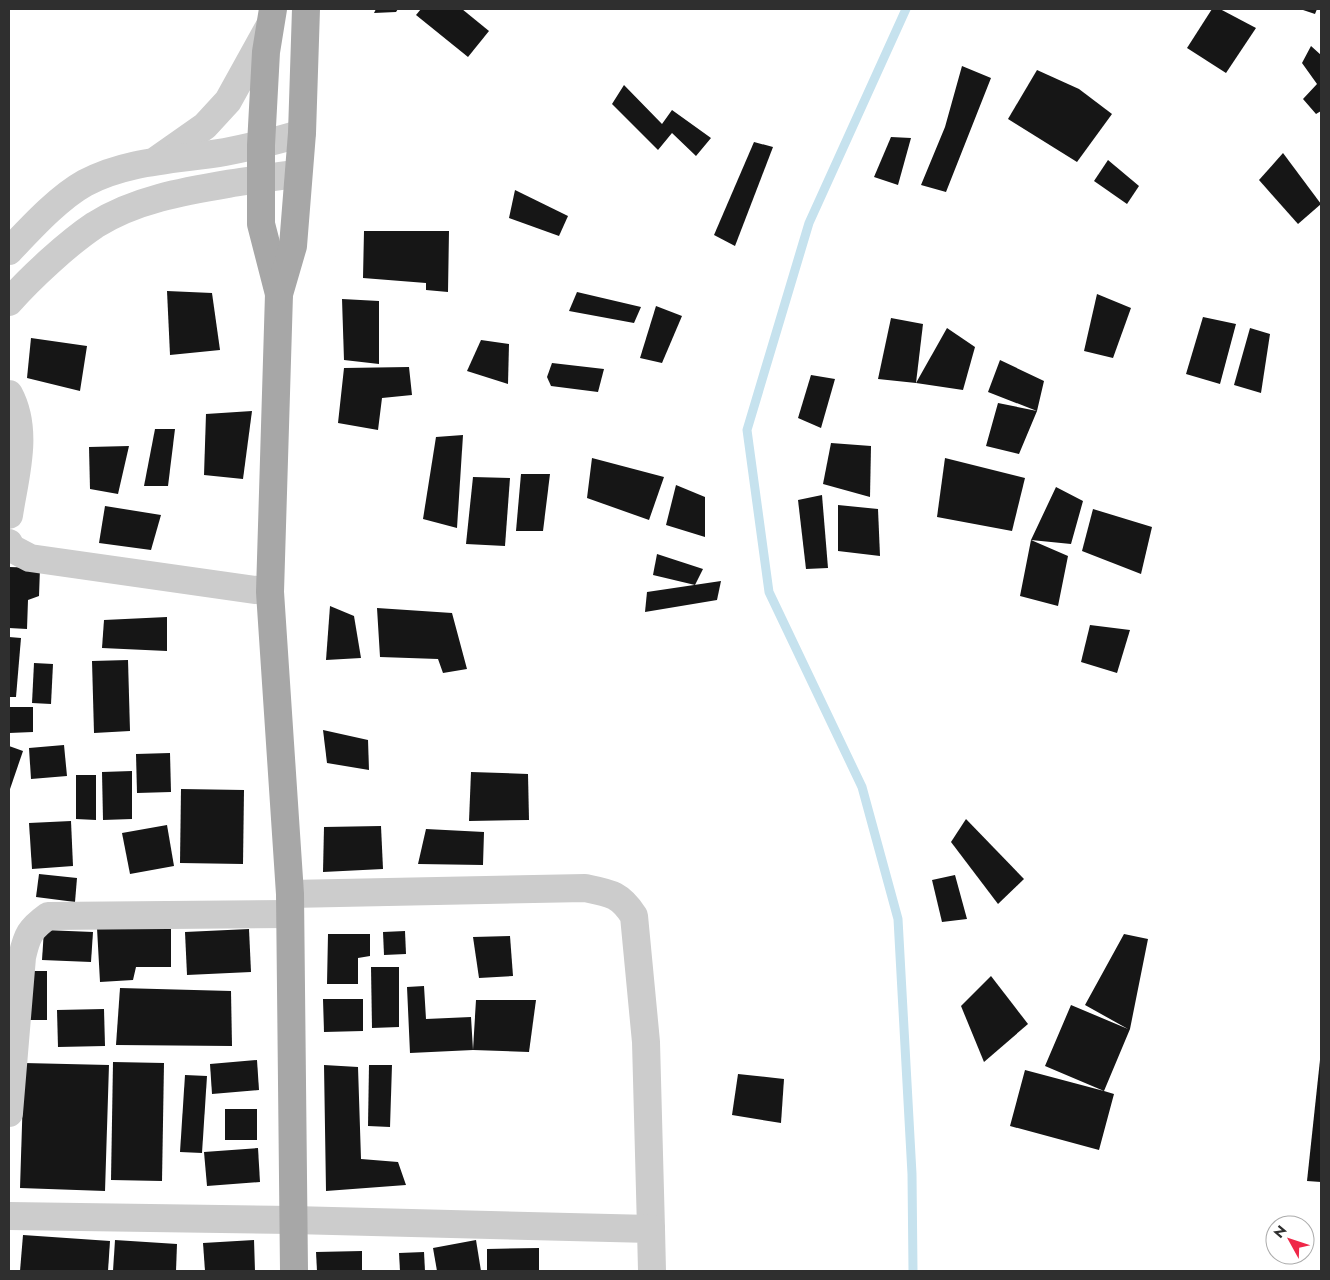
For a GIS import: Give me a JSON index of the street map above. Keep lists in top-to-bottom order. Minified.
{"north":"top left"}
